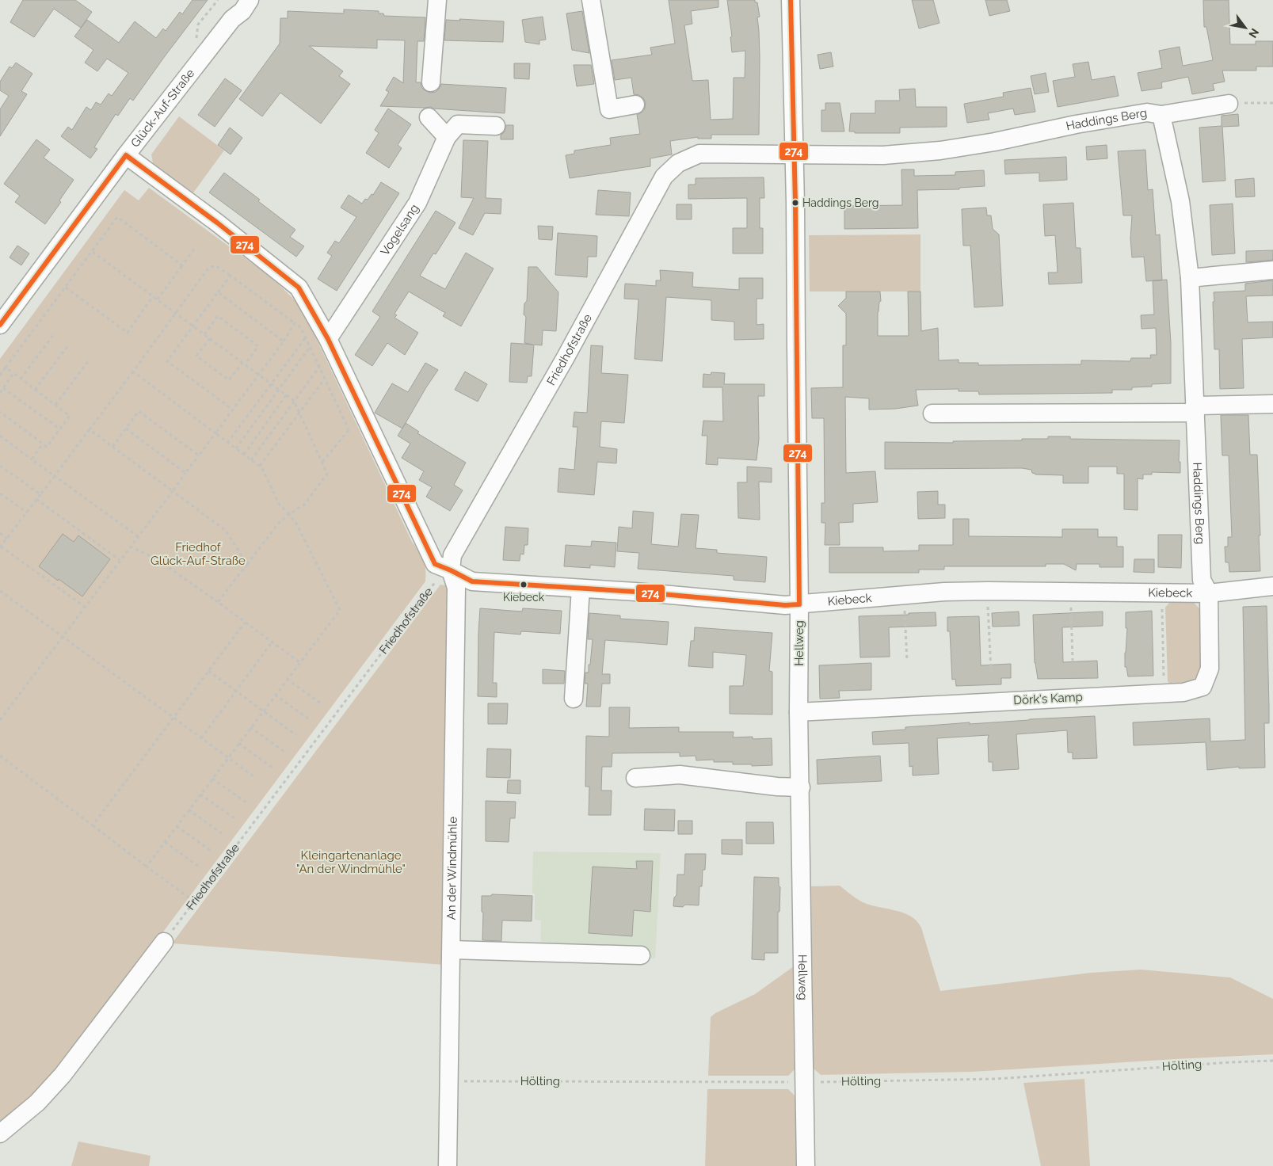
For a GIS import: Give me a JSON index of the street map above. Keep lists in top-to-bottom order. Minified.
{"streets":{"street":["Glück-Auf-Straße","Haddings Berg","Vogelsang","Friedhofstraße","Kiebeck","Hellweg","Dörk's Kamp","An der Windmühle"],"path":["Hölting"]},"crossings":[["Glück-Auf-Straße","Kiebeck"],["Haddings Berg","Friedhofstraße"],["Haddings Berg","Kiebeck"],["Haddings Berg","Hellweg"],["Haddings Berg","Dörk's Kamp"],["Vogelsang","Kiebeck"],["Friedhofstraße","Kiebeck"],["Friedhofstraße","Hellweg"],["Friedhofstraße","An der Windmühle"],["Kiebeck","Hellweg"],["Kiebeck","Dörk's Kamp"],["Kiebeck","An der Windmühle"],["Hellweg","Dörk's Kamp"],["Hellweg","Hölting"],["An der Windmühle","Hölting"]],"parks":["Friedhof Glück-Auf-Straße","Kleingartenanlage \"An der Windmühle\""],"places":["Haddings Berg","Kiebeck"],"lines":["transit line 274"],"north":"bottom right"}
